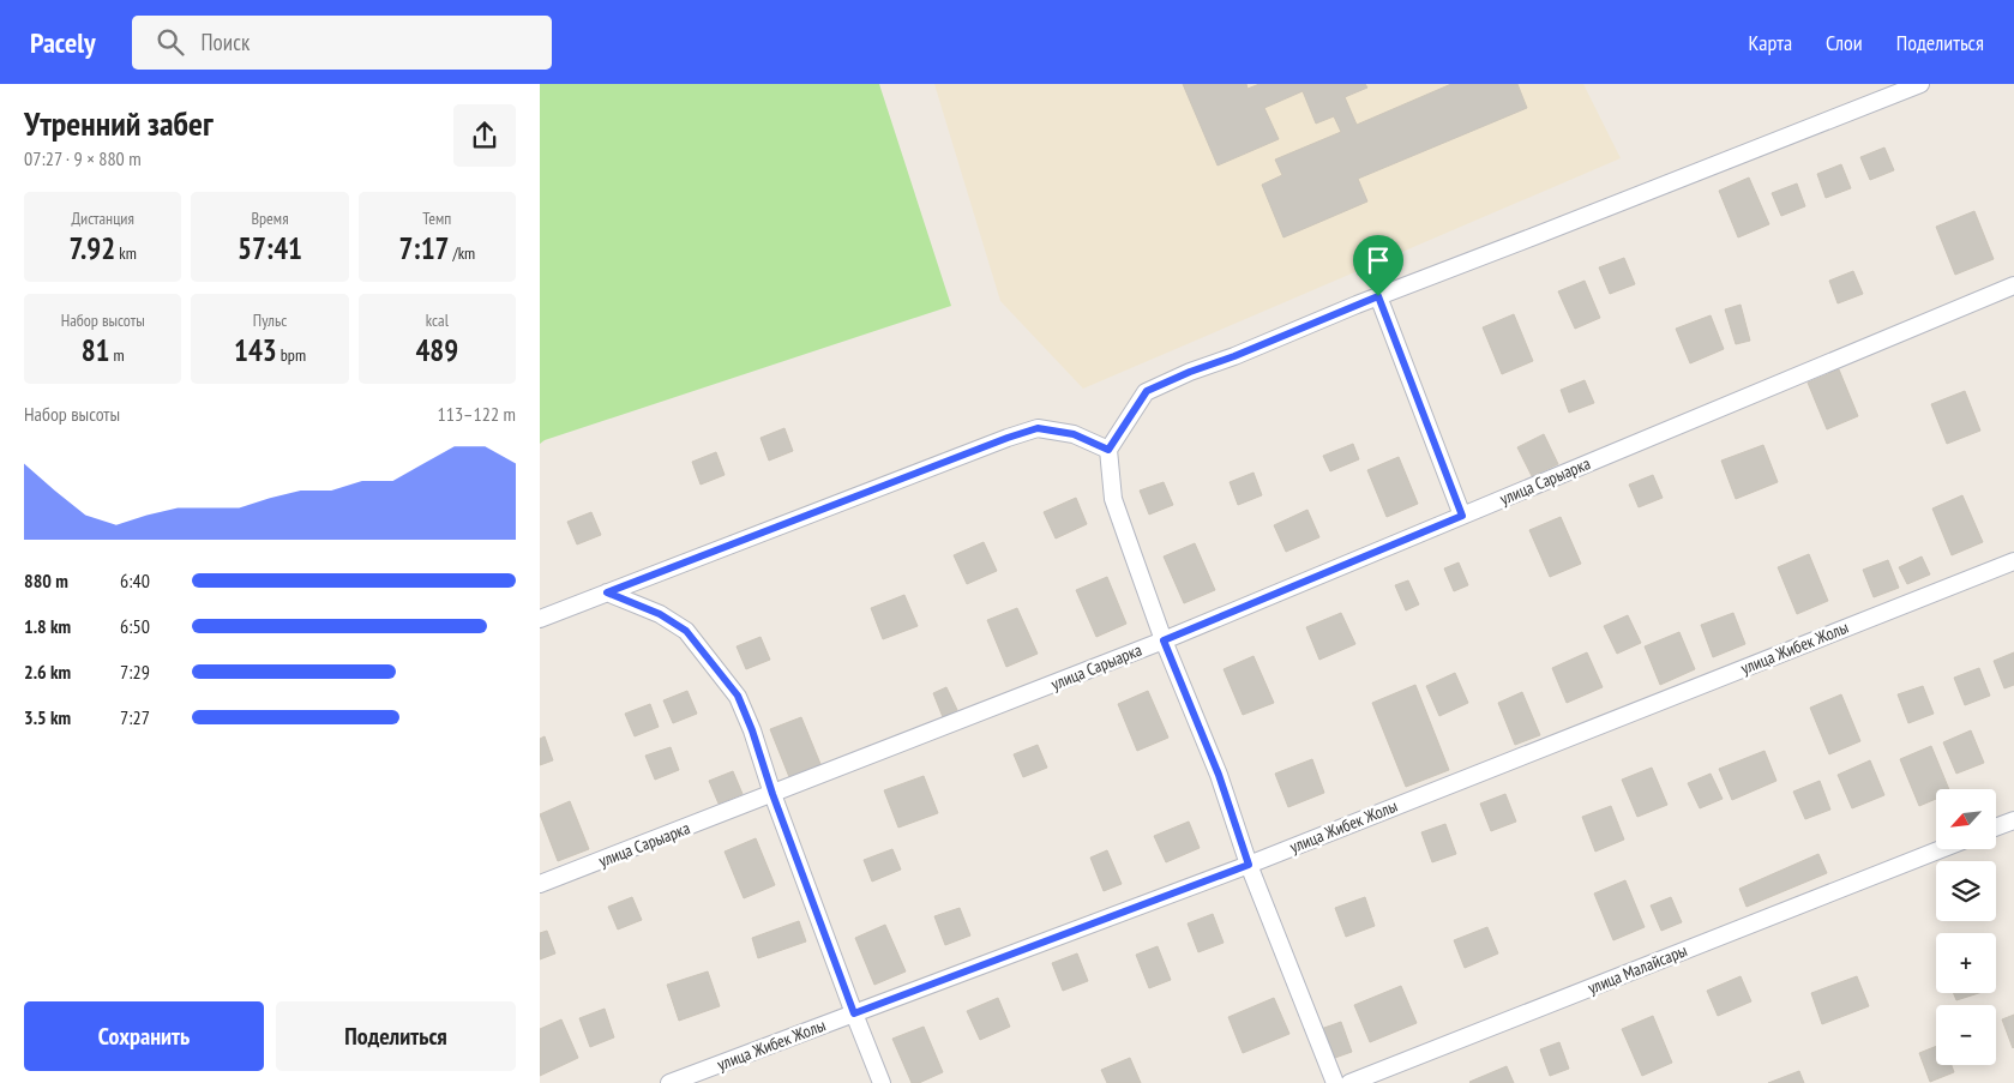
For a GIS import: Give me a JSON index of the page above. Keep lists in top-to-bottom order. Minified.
{"streets":{"street":["улица Сарыарка","улица Жибек Жолы","улица Малайсары"]},"north":"bottom left","page":{"header":"Pacely","search":"Поиск","nav":["Карта","Слои","Поделиться"],"heading":["Утренний забег","07:27 · 9 × 880 m"],"stats":[["Дистанция","7.92 km"],["Время","57:41"],["Темп","7:17 /km"],["Набор высоты","81 m"],["Пульс","143 bpm"],["kcal","489"]],"chart":["Набор высоты","113–122 m"],"list":[{"name":"880 m","note":"6:40"},{"name":"1.8 km","note":"6:50"},{"name":"2.6 km","note":"7:29"},{"name":"3.5 km","note":"7:27"}],"map_buttons":["+","−"],"buttons":["Сохранить","Поделиться"]}}
